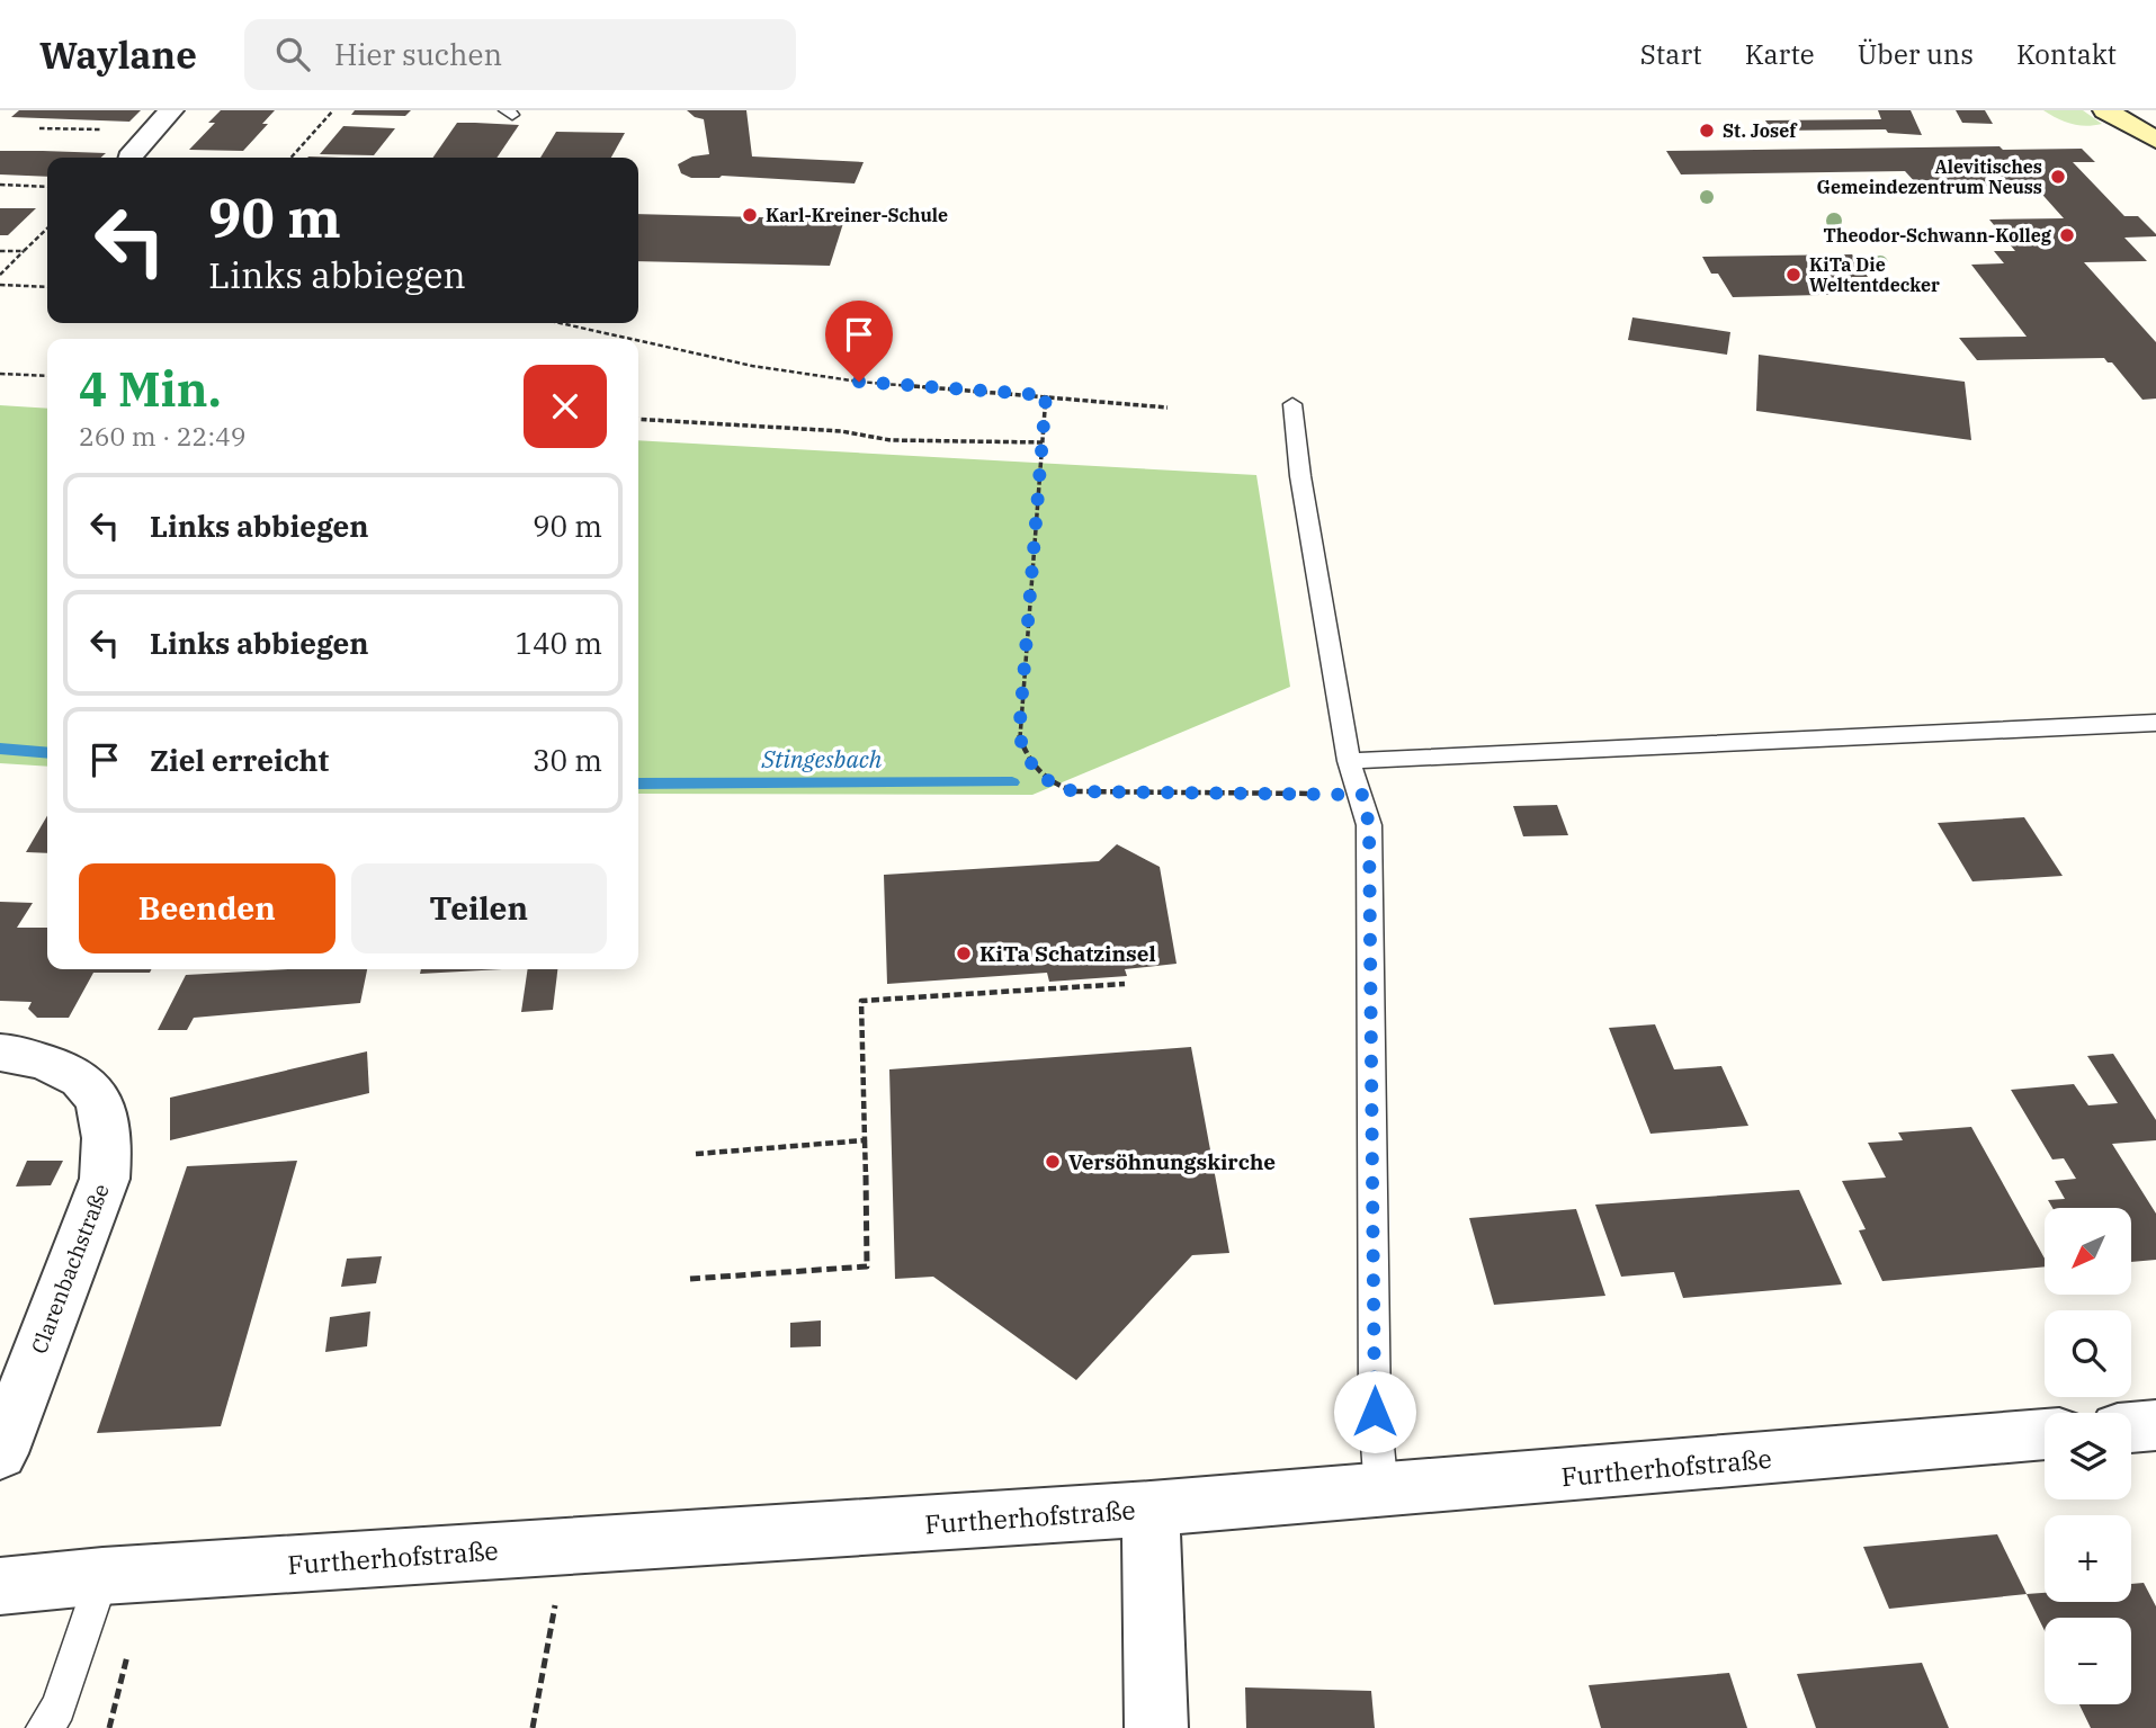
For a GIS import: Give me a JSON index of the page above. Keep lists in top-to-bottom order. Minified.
{"streets":{"street":["Clarenbachstraße","Furtherhofstraße"]},"water":["Stingesbach"],"places":["St. Josef","Alevitisches Gemeindezentrum Neuss","Karl-Kreiner-Schule","Theodor-Schwann-Kolleg","KiTa Die Weltentdecker","KiTa Schatzinsel","Versöhnungskirche"],"north":"bottom left","page":{"header":"Waylane","search":"Hier suchen","nav":["Start","Karte","Über uns","Kontakt"],"turn":["90 m","Links abbiegen"],"heading":["4 Min.","260 m · 22:49"],"list":[{"name":"Links abbiegen","value":"90 m"},{"name":"Links abbiegen","value":"140 m"},{"name":"Ziel erreicht","value":"30 m"}],"buttons":["Beenden","Teilen"],"map_buttons":["+","−"]}}
